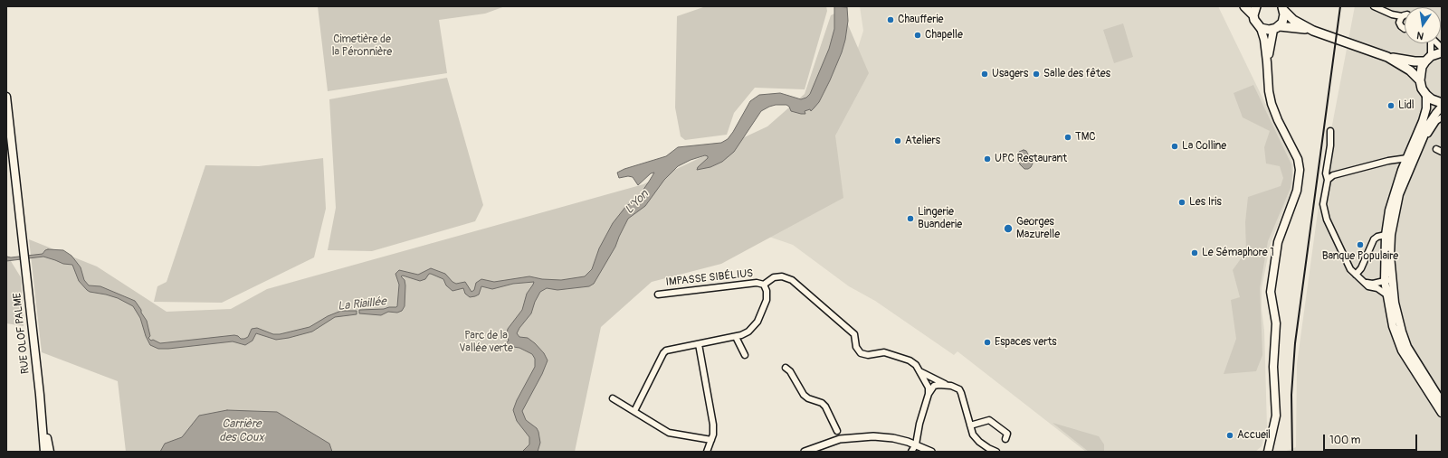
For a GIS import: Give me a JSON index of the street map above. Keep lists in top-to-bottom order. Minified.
{"streets":{"main road":["RUE OLOF PALME"],"street":["IMPASSE SIBÉLIUS"]},"water":["L'Yon","La Riaillée","Carrière des Coux"],"parks":["Cimetière de la Péronnière","Parc de la Vallée verte"],"places":["Chaufferie","Chapelle","Usagers","Salle des fêtes","Lidl","TMC","Ateliers","La Colline","UPC Restaurant","Les Iris","Lingerie Buanderie","Georges Mazurelle","Banque Populaire","Le Sémaphore 1","Espaces verts","Accueil"],"scale_bar":"100 m","north":"bottom"}
